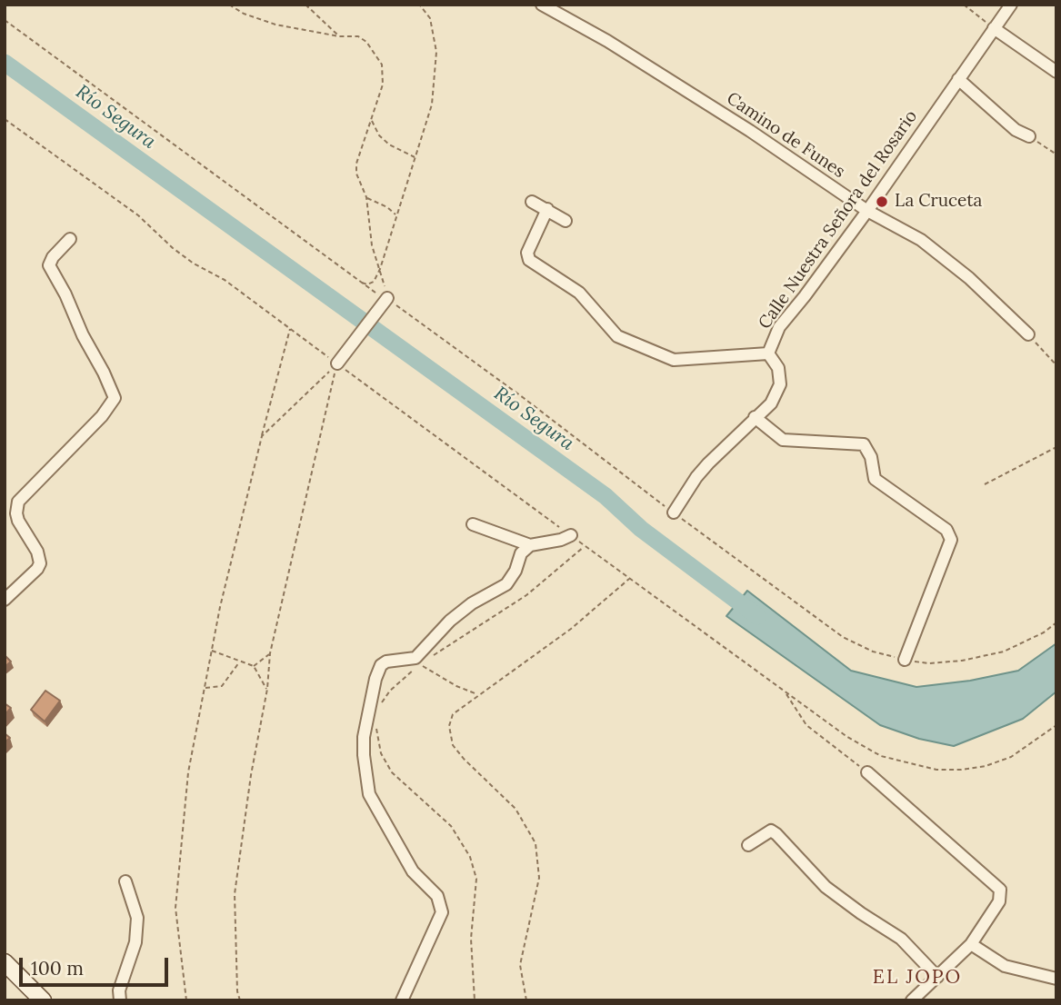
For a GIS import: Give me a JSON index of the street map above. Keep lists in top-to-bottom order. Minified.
{"streets":{"street":["Camino de Funes","Calle Nuestra Señora del Rosario"]},"crossings":[["Camino de Funes","Calle Nuestra Señora del Rosario"]],"districts":["EL JOPO"],"water":["Río Segura"],"places":["La Cruceta"],"scale_bar":"100 m"}
